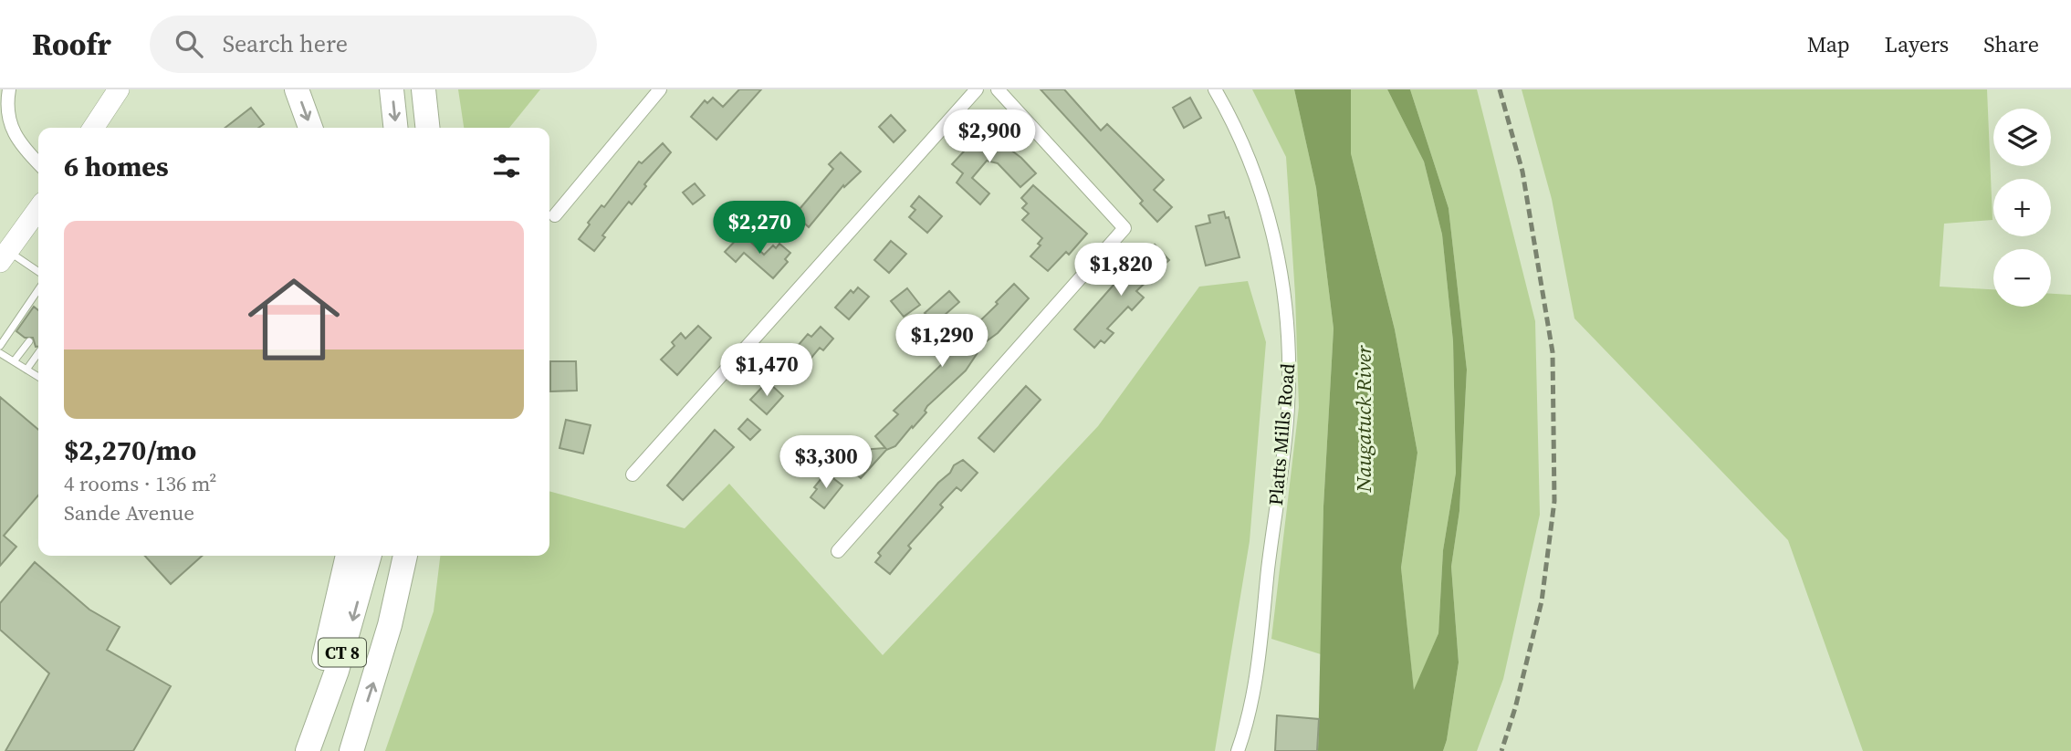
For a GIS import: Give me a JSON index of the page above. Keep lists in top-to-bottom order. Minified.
{"streets":{"highway":["CT 8"],"street":["Platts Mills Road"]},"water":["Naugatuck River"],"page":{"header":"Roofr","search":"Search here","nav":["Map","Layers","Share"],"map_buttons":["+","−"],"price":["$2,900","$2,270","$1,820","$1,290","$1,470","$3,300"],"heading":"6 homes","list":[{"name":"$2,270/mo","note":"4 rooms · 136 m² · Sande Avenue"}]}}
